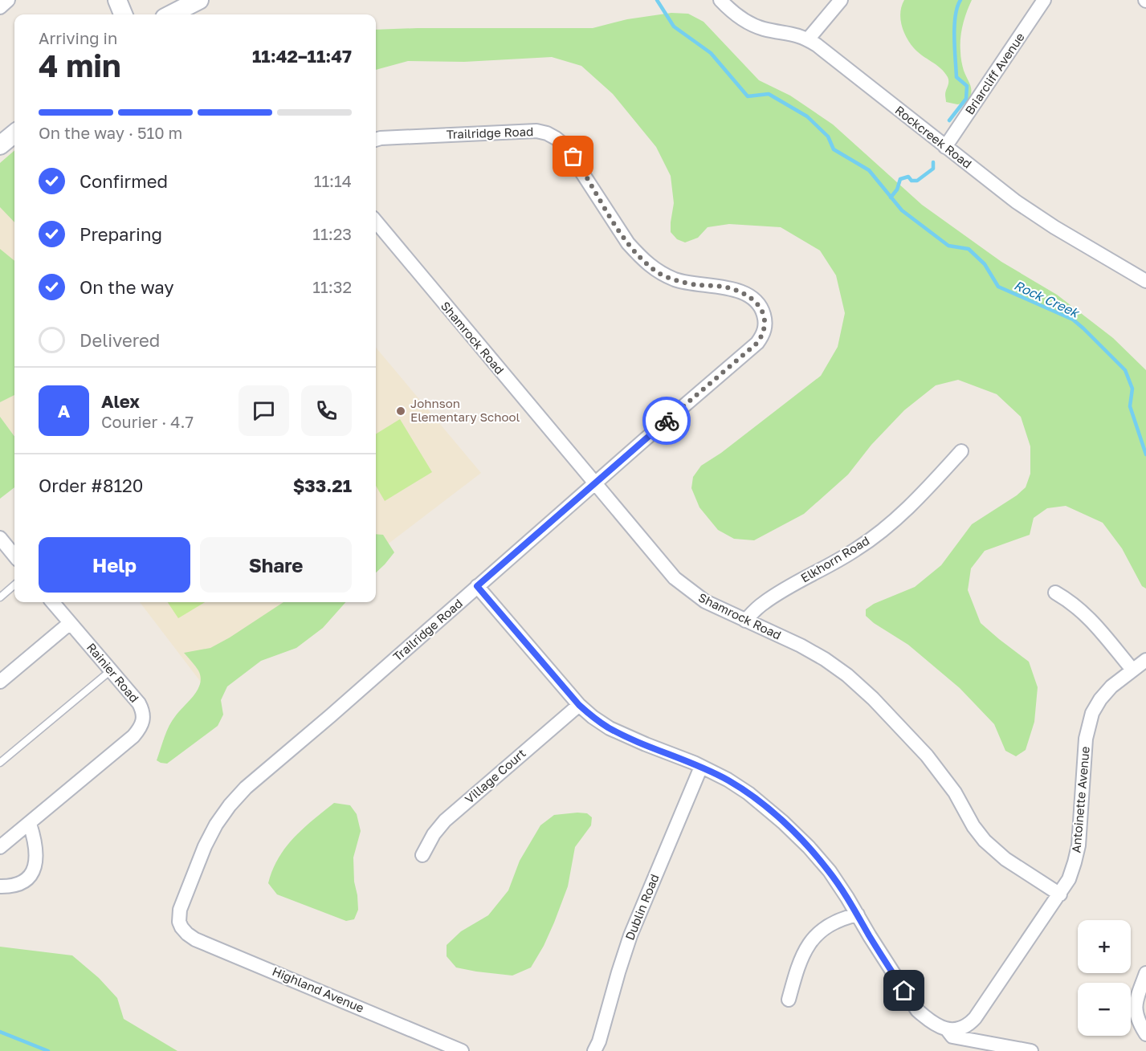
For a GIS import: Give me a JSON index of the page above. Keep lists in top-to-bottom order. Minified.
{"streets":{"street":["Briarcliff Avenue","Trailridge Road","Rockcreek Road","Shamrock Road","Elkhorn Road","Rainier Road","Village Court","Antoinette Avenue","Dublin Road","Highland Avenue"]},"crossings":[["Briarcliff Avenue","Rockcreek Road"],["Trailridge Road","Shamrock Road"],["Trailridge Road","Highland Avenue"],["Shamrock Road","Elkhorn Road"],["Shamrock Road","Antoinette Avenue"]],"water":["Rock Creek"],"places":["Johnson Elementary School"],"page":{"heading":["4 min","Arriving in","11:42–11:47"],"panel":["Alex","Courier · 4.7","Order #8120","$33.21"],"bar":"On the way · 510 m","list":[["Confirmed","11:14"],["Preparing","11:23"],["On the way","11:32"],"Delivered"],"round":"A","buttons":["Help","Share"],"map_buttons":["+","−"]}}
